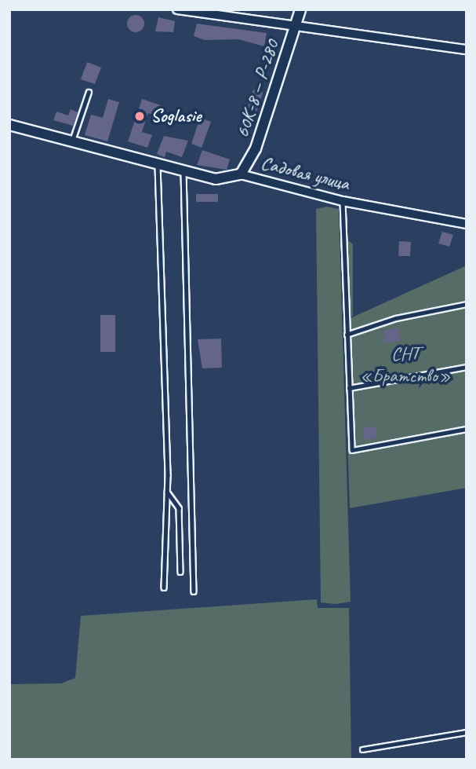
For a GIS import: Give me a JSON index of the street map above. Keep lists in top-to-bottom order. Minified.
{"streets":{"street":["60К-8 — Р-280","Садовая улица"]},"crossings":[["60К-8 — Р-280","Садовая улица"]],"parks":["СНТ «Братство»"],"places":["Soglasie"]}
